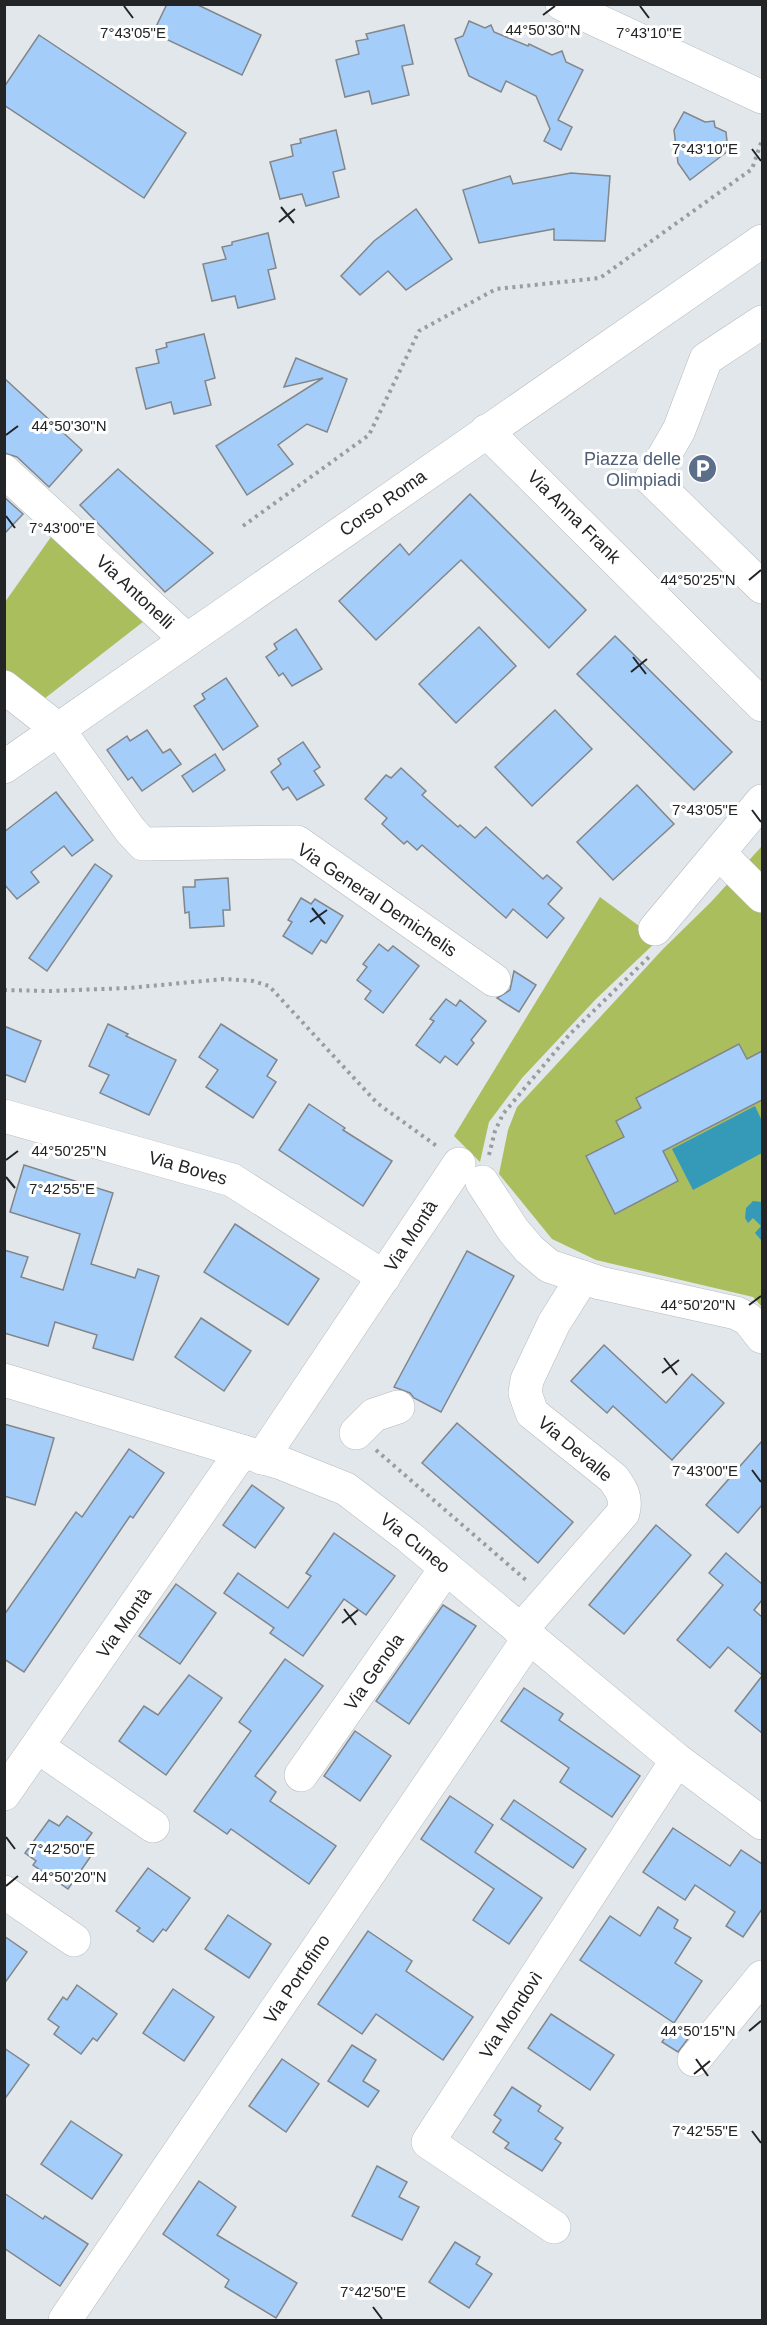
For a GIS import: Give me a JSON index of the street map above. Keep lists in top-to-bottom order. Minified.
{"streets":{"street":["Corso Roma","Via Anna Frank","Via Antonelli","Via General Demichelis","Via Boves","Via Montà","Via Devalle","Via Cuneo","Via Genola","Via Portofino","Via Mondovì"]},"crossings":[["Corso Roma","Via Anna Frank"],["Corso Roma","Via Antonelli"],["Corso Roma","Via General Demichelis"],["Via Boves","Via Montà"],["Via Montà","Via Cuneo"],["Via Devalle","Via Cuneo"],["Via Devalle","Via Portofino"],["Via Cuneo","Via Genola"],["Via Cuneo","Via Portofino"],["Via Cuneo","Via Mondovì"]],"places":{"parking":["Piazza delle Olimpiadi"]},"coordinates":["44°50'30\"N","7°43'05\"E","7°43'10\"E","7°43'00\"E","44°50'25\"N","7°42'55\"E","44°50'20\"N","7°42'50\"E","44°50'15\"N"]}
